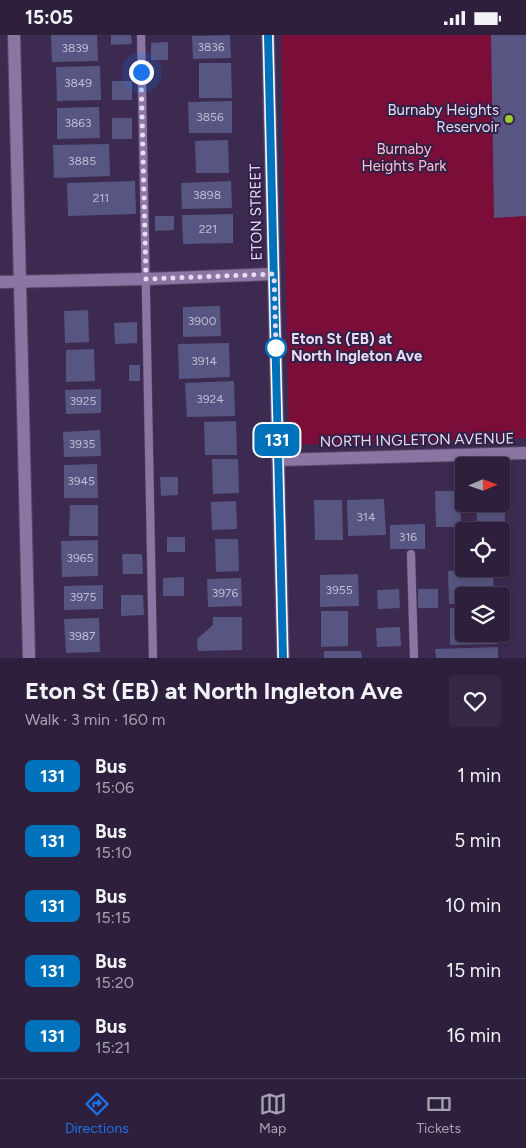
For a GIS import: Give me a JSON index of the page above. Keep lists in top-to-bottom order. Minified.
{"streets":{"street":["ETON STREET","NORTH INGLETON AVENUE"]},"crossings":[["ETON STREET","NORTH INGLETON AVENUE"]],"parks":["Burnaby Heights Park"],"places":["Burnaby Heights Reservoir","Eton St (EB) at North Ingleton Ave"],"lines":["bus line 131"],"house_numbers":["3836","3839","3849","3856","3863","3885","3898","211","221","3900","3914","3924","3925","3935","3945","314","316","3965","3955","3976","3975","3987"],"north":"right","page":{"status":"15:05","on_map":"131","heading":["Eton St (EB) at North Ingleton Ave","Walk · 3 min · 160 m"],"list":[{"mark":"131","name":"Bus","note":"15:06","value":"1 min"},{"mark":"131","name":"Bus","note":"15:10","value":"5 min"},{"mark":"131","name":"Bus","note":"15:15","value":"10 min"},{"mark":"131","name":"Bus","note":"15:20","value":"15 min"},{"mark":"131","name":"Bus","note":"15:21","value":"16 min"}],"tabs":["Directions","Map","Tickets"]}}
